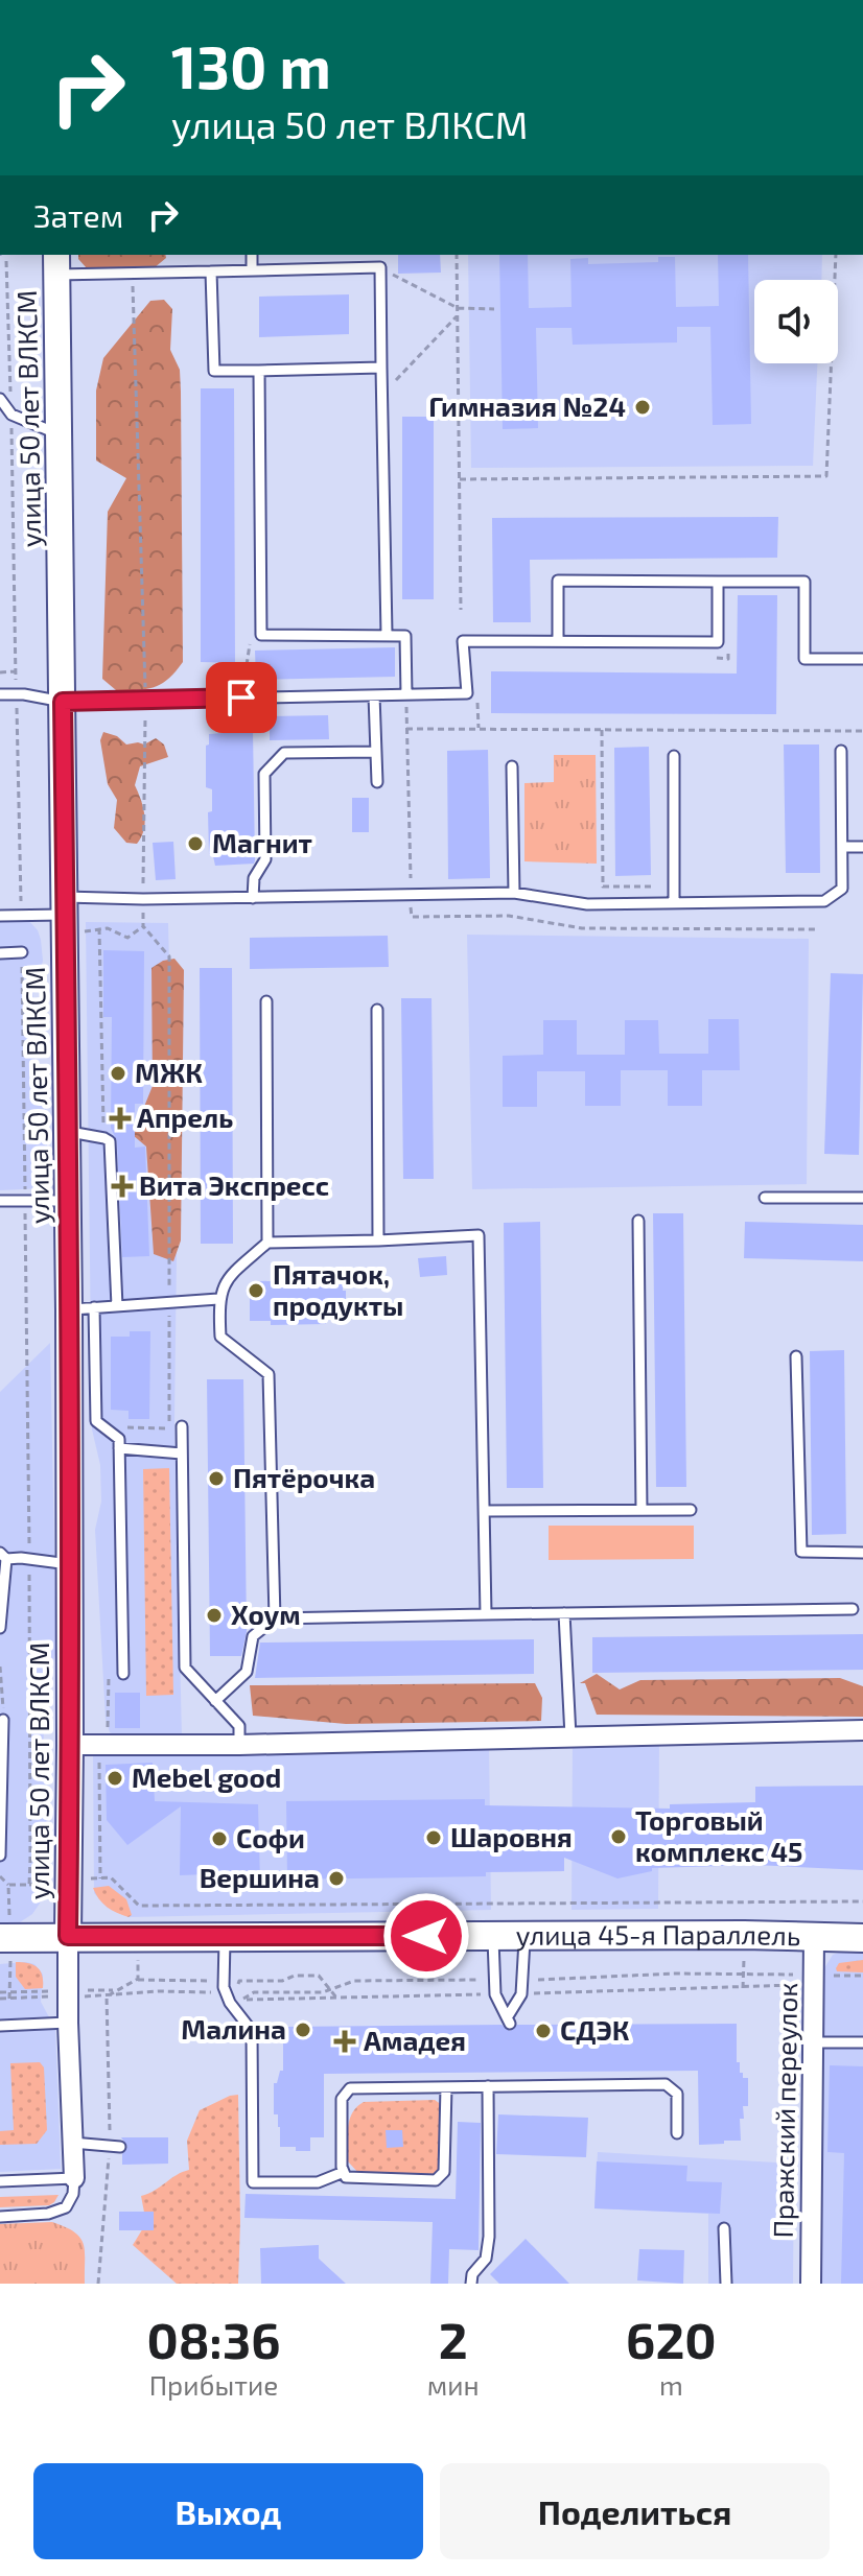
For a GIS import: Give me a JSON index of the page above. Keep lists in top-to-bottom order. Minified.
{"streets":{"main road":["улица 45-я Параллель"],"street":["улица 50 лет ВЛКСМ","Пражский переулок"]},"crossings":[["улица 50 лет ВЛКСМ","улица 45-я Параллель"],["улица 45-я Параллель","Пражский переулок"]],"places":{"other":["Гимназия №24","Магнит","МЖК","Пятачок, продукты","Пятёрочка","Хоум","Mebel good","Торговый комплекс 45","Шаровня","Софи","Вершина","Малина","СДЭК"],"health":["Апрель","Вита Экспресс","Амадея"]},"page":{"turn":["130 m","улица 50 лет ВЛКСМ"],"then":"Затем","eta":["08:36","Прибытие","2","мин","620","m"],"buttons":["Выход","Поделиться"]}}
